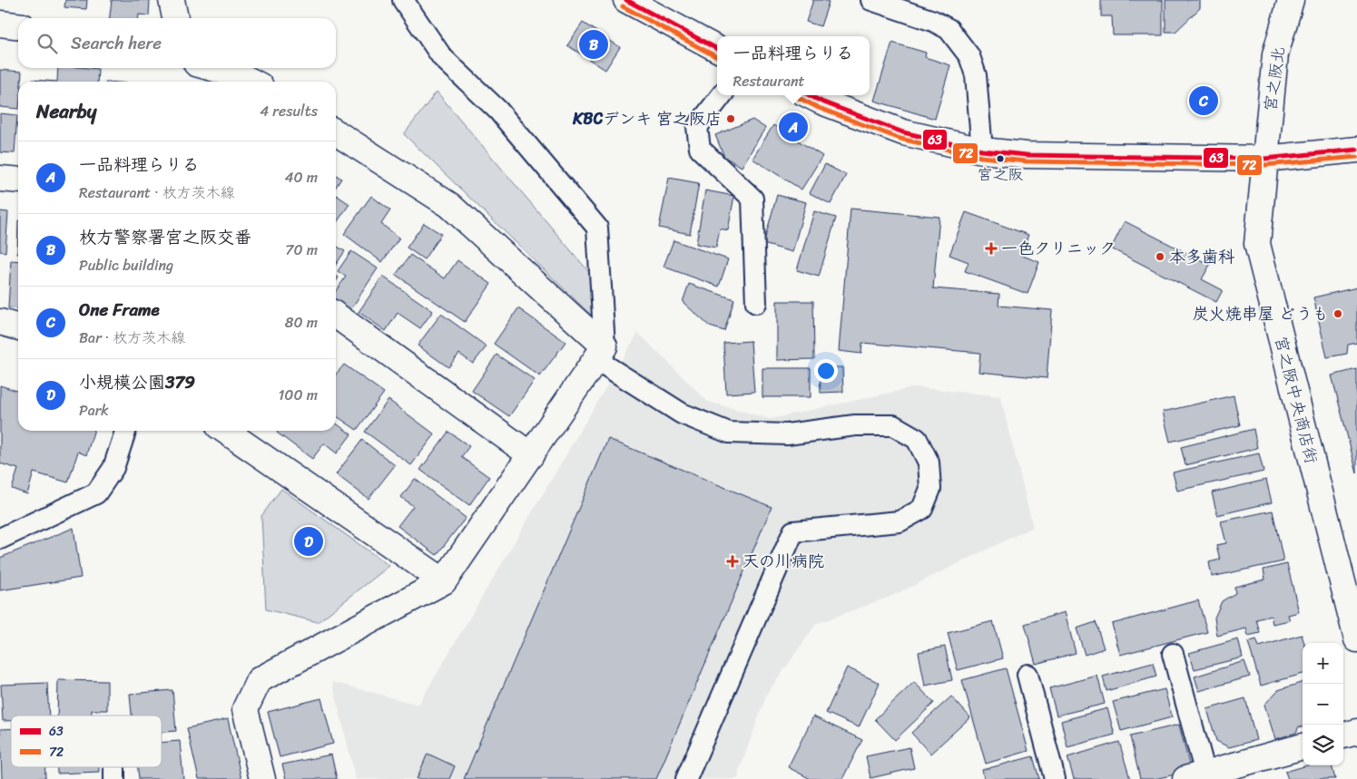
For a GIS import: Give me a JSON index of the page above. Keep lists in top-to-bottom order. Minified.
{"streets":{"street":["宮之阪北","宮之阪中央商店街"]},"crossings":[["宮之阪北","宮之阪中央商店街"]],"places":{"other":["KBCデンキ 宮之阪店","宮之阪","本多歯科","炭火焼串屋 どうも"],"health":["一色クリニック","天の川病院"]},"lines":["transit line 63","transit line 72"],"legend":["63","72"],"page":{"search":"Search here","pins":["B","C","A","D"],"popup":["一品料理らりる","Restaurant"],"heading":["Nearby","4 results"],"list":[{"mark":"A","name":"一品料理らりる","note":"Restaurant · 枚方茨木線","value":"40 m"},{"mark":"B","name":"枚方警察署宮之阪交番","note":"Public building","value":"70 m"},{"mark":"C","name":"One Frame","note":"Bar · 枚方茨木線","value":"80 m"},{"mark":"D","name":"小規模公園379","note":"Park","value":"100 m"}],"map_buttons":["+","−"]}}
